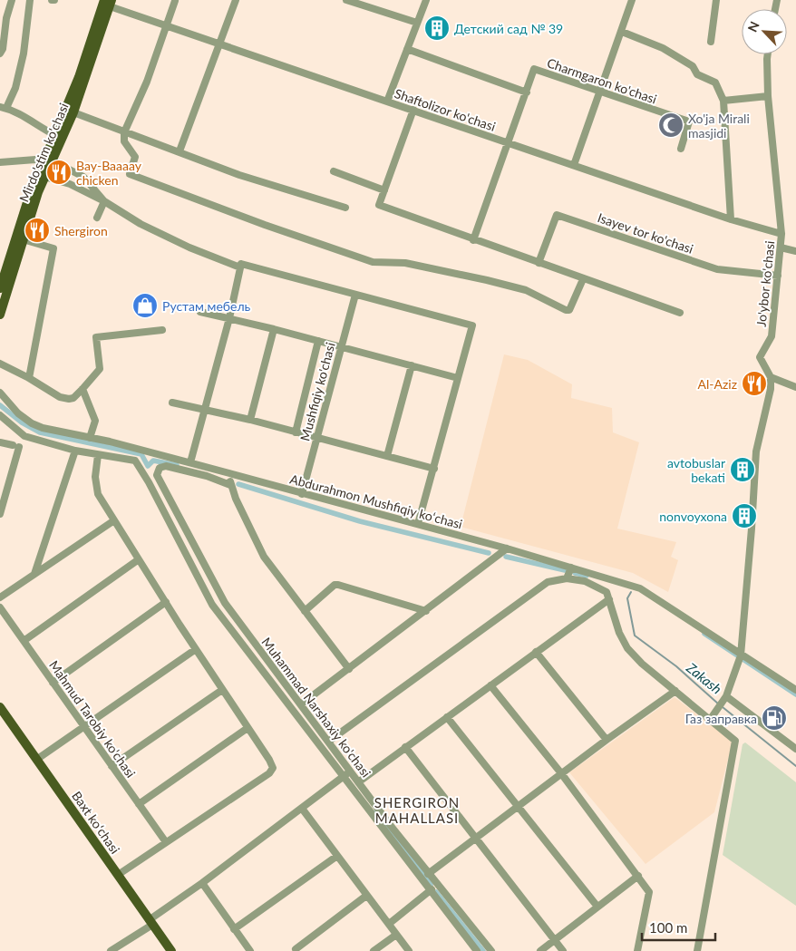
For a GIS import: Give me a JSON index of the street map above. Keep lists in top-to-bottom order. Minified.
{"streets":{"main road":["Mirdo'stim ko'chasi","Baxt koʻchasi"],"street":["Charmgaron ko'chasi","Shaftolizor ko'chasi","Isayev tor ko'chasi","Jo'ybor ko'chasi","Mushfiqiy ko'chasi","Abdurahmon Mushfiqiy koʻchasi","Muhammad Narshaxiy ko'chasi","Mahmud Tarobiy ko'chasi"]},"crossings":[["Shaftolizor ko'chasi","Mirdo'stim ko'chasi"],["Shaftolizor ko'chasi","Jo'ybor ko'chasi"],["Isayev tor ko'chasi","Jo'ybor ko'chasi"],["Mushfiqiy ko'chasi","Abdurahmon Mushfiqiy koʻchasi"]],"districts":["SHERGIRON MAHALLASI"],"water":["Zakash"],"places":{"building":["Детский сад № 39","avtobuslar bekati","nonvoyxona"],"mosque":["Xo'ja Mirali masjidi"],"restaurant":["Bay-Baaaay chicken","Shergiron","Al-Aziz"],"shop":["Рустам мебель"],"fuel station":["Газ заправка"]},"scale_bar":"100 m","north":"top left"}
